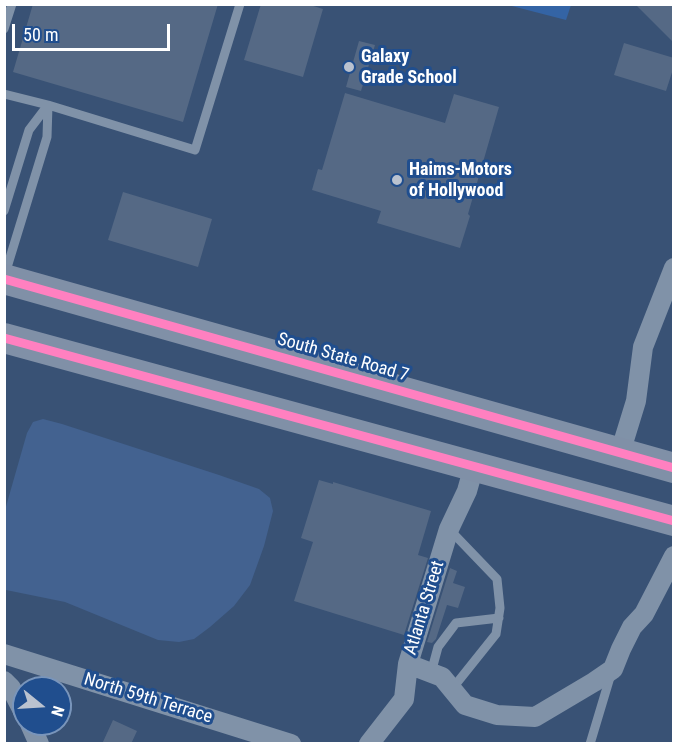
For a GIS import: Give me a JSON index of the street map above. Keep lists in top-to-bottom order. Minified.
{"streets":{"main road":["South State Road 7"],"street":["Atlanta Street","North 59th Terrace"]},"places":["Galaxy Grade School","Haims-Motors of Hollywood"],"scale_bar":"50 m","north":"right"}
